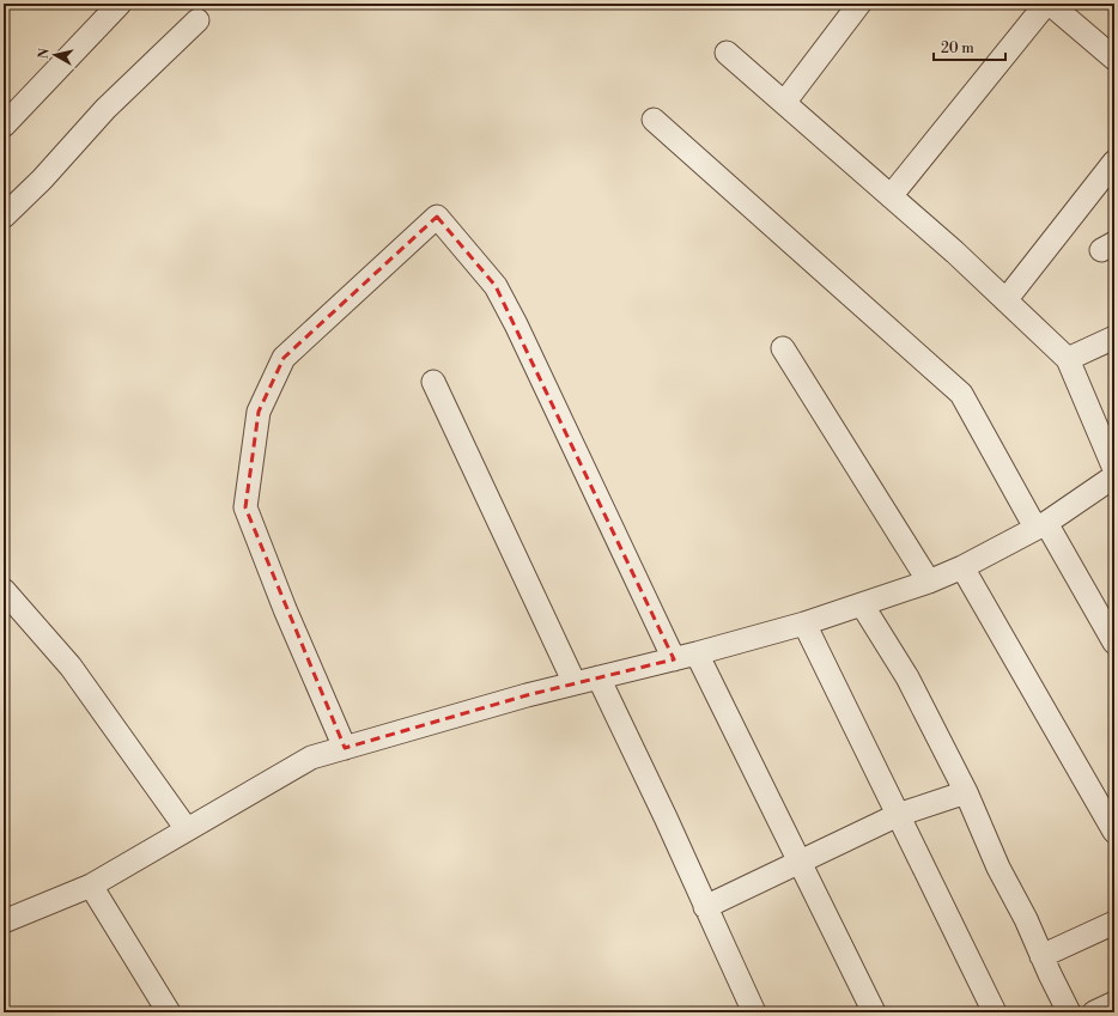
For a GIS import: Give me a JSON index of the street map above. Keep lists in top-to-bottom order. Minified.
{"scale_bar":"20 m","north":"left"}
